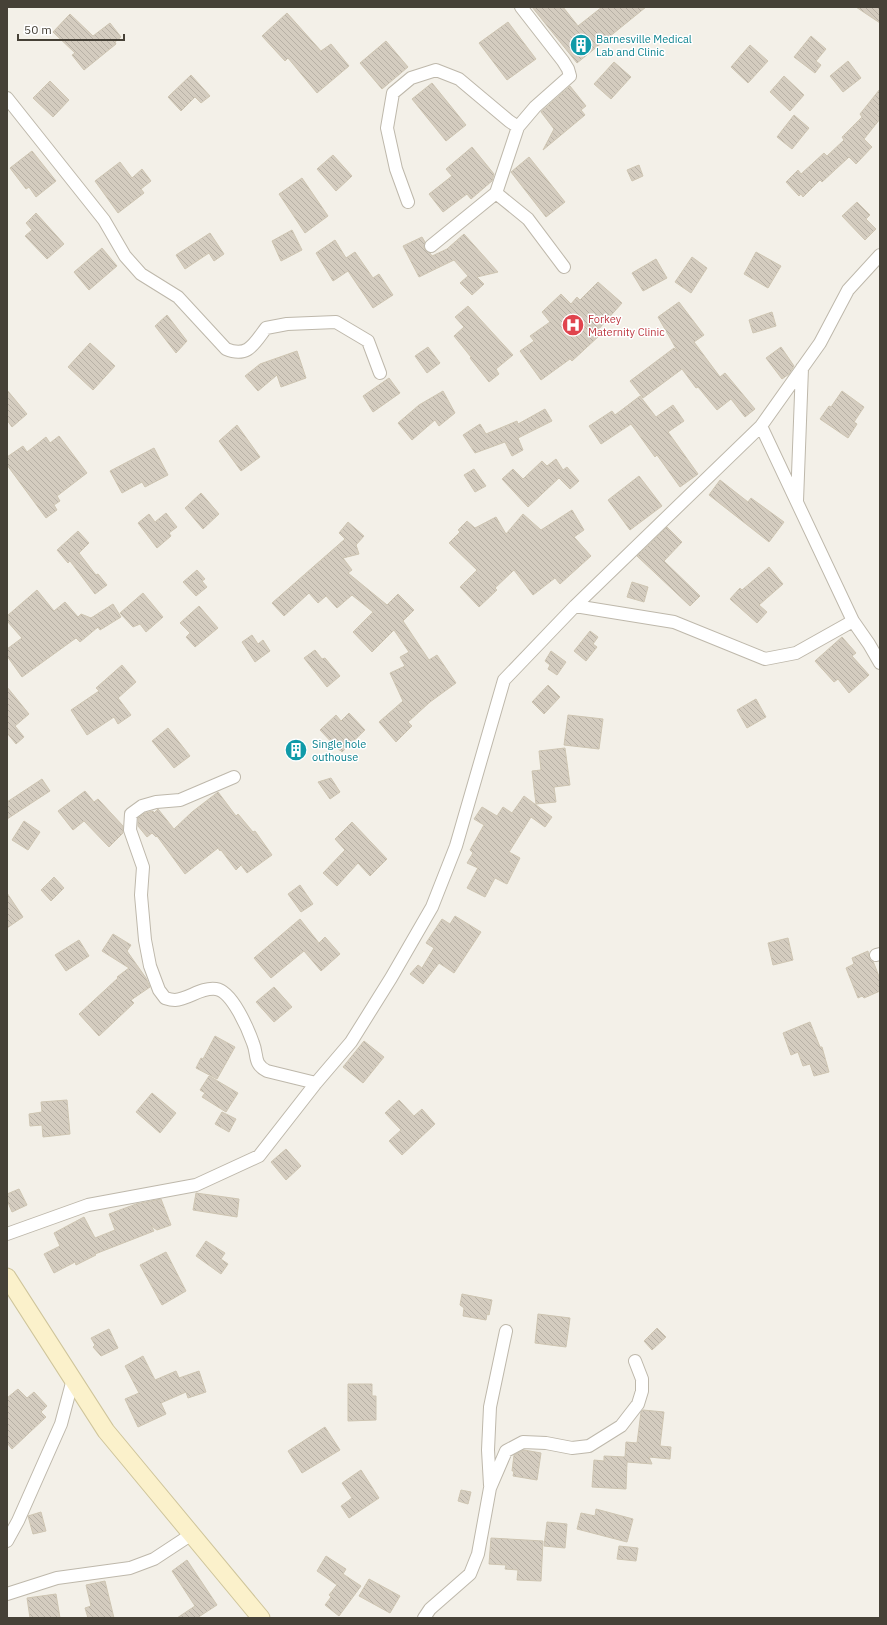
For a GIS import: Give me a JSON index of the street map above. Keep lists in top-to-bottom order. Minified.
{"places":{"building":["Barnesville Medical Lab and Clinic","Single hole outhouse"],"hospital":["Forkey Maternity Clinic"]},"scale_bar":"50 m"}
